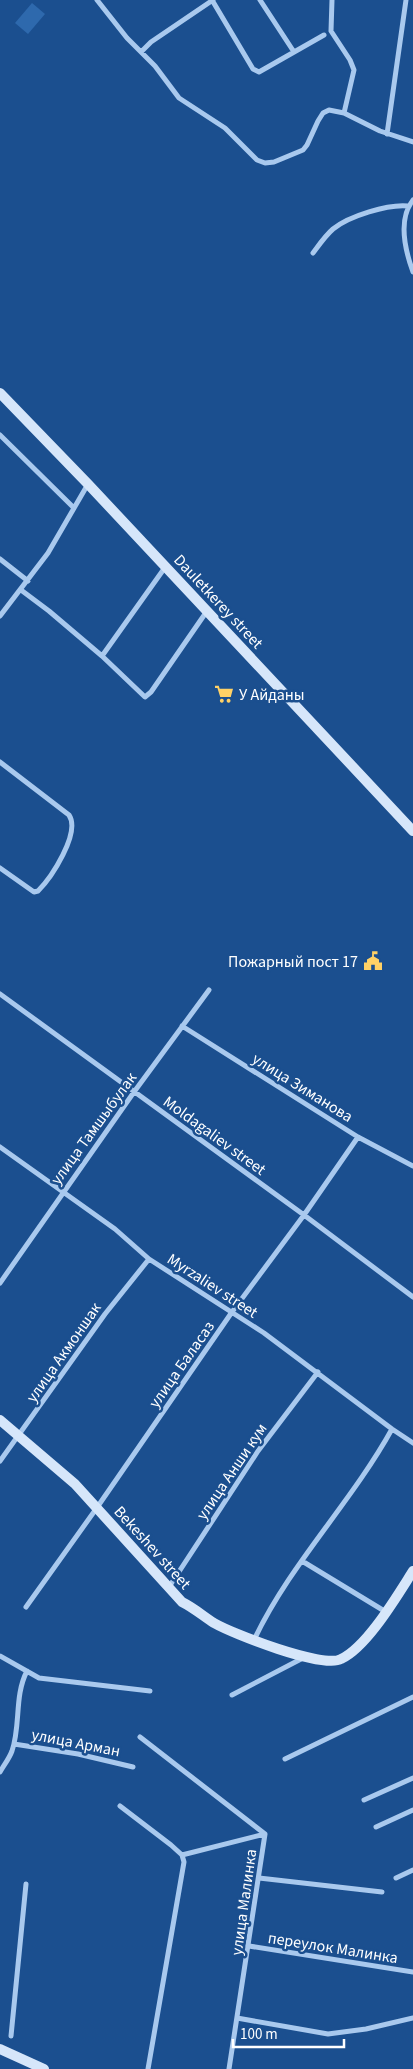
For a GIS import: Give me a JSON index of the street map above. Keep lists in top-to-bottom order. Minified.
{"streets":{"main road":["Dauletkerey street","Bekeshev street"],"street":["улица Зиманова","улица Тамшыбулак","Moldagaliev street","Myrzaliev street","улица Акмоншак","улица Баласаз","улица Анши кум","улица Арман","улица Малинка","переулок Малинка"]},"crossings":[["улица Зиманова","улица Тамшыбулак"],["улица Зиманова","улица Баласаз"],["улица Тамшыбулак","Moldagaliev street"],["улица Тамшыбулак","Myrzaliev street"],["Moldagaliev street","улица Баласаз"],["Myrzaliev street","улица Акмоншак"],["Myrzaliev street","улица Баласаз"],["Myrzaliev street","улица Анши кум"],["улица Акмоншак","Bekeshev street"],["улица Баласаз","Bekeshev street"],["улица Анши кум","Bekeshev street"],["улица Малинка","переулок Малинка"]],"places":{"supermarket":["У Айданы"],"public building":["Пожарный пост 17"]},"scale_bar":"100 m"}
